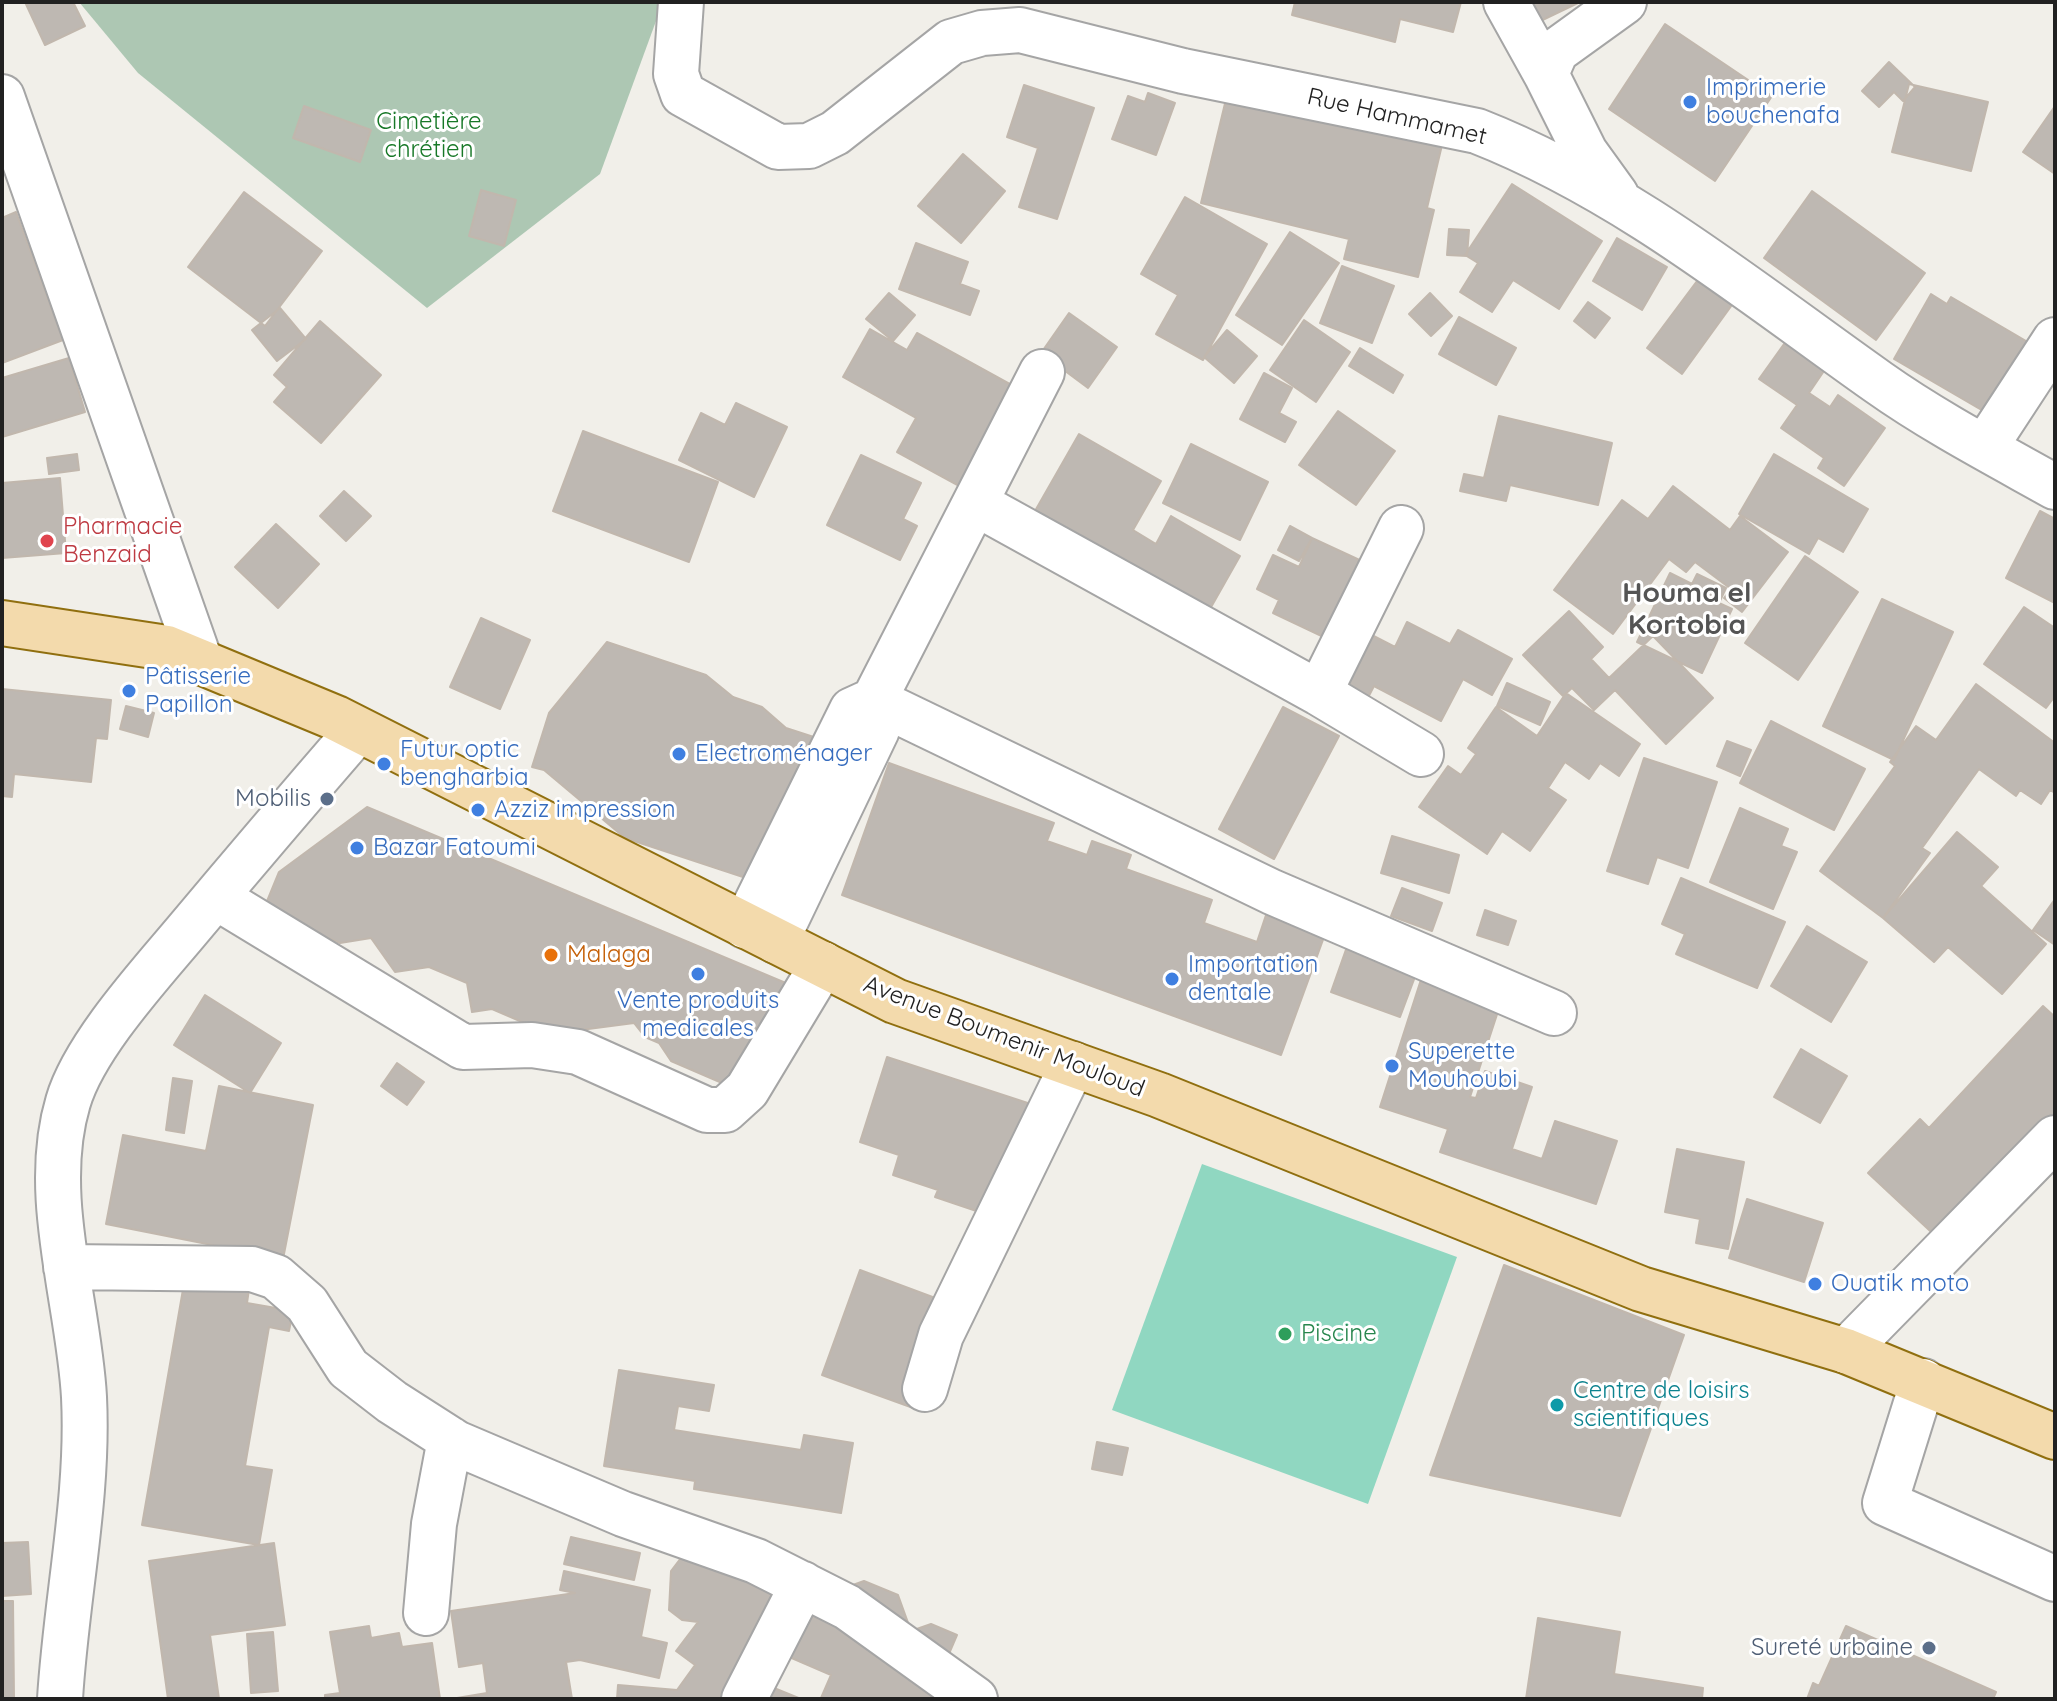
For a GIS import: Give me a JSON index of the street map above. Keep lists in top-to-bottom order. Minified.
{"streets":{"main road":["Avenue Boumenir Mouloud"],"street":["Rue Hammamet"]},"districts":["Houma el Kortobia"],"parks":["Cimetière chrétien"],"places":["Imprimerie bouchenafa","Pharmacie Benzaid","Pâtisserie Papillon","Electroménager","Futur optic bengharbia","Mobilis","Azziz impression","Bazar Fatoumi","Malaga","Vente produits medicales","Importation dentale","Superette Mouhoubi","Ouatik moto","Piscine","Centre de loisirs scientifiques","Sureté urbaine"]}
